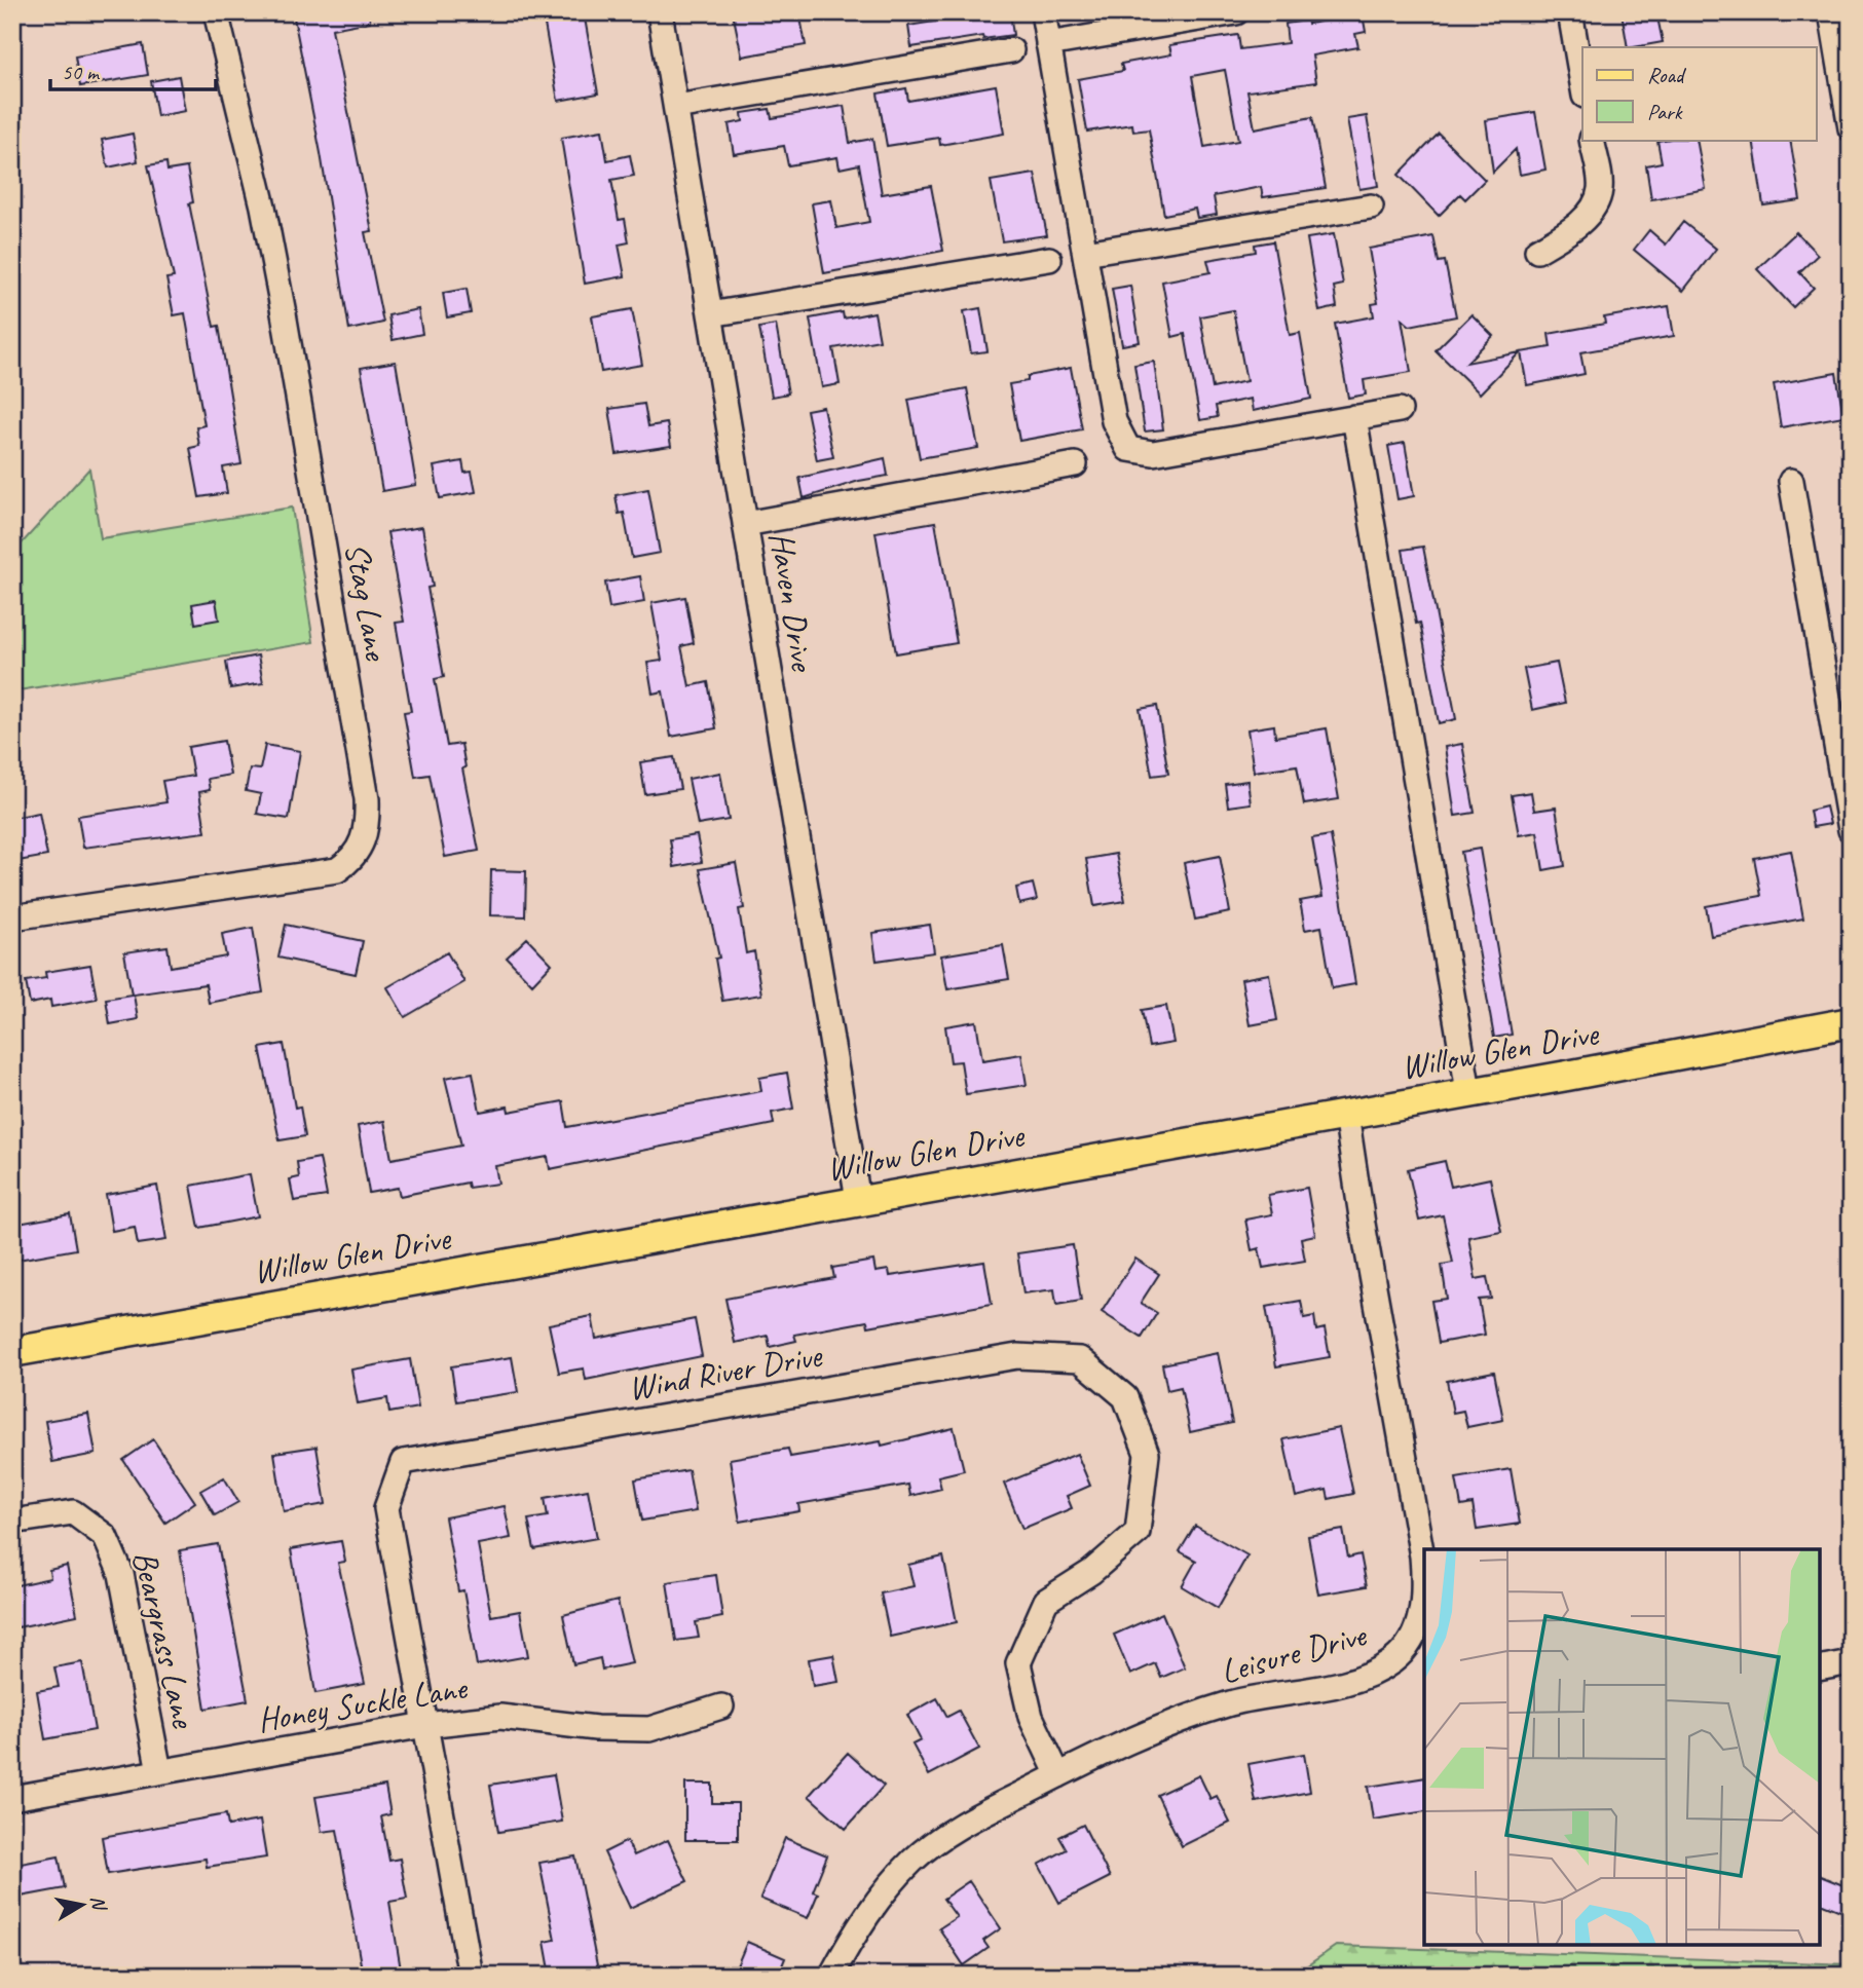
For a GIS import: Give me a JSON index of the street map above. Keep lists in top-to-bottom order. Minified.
{"streets":{"main road":["Willow Glen Drive"],"street":["Stag Lane","Haven Drive","Wind River Drive","Beargrass Lane","Leisure Drive","Honey Suckle Lane"]},"crossings":[["Haven Drive","Willow Glen Drive"],["Willow Glen Drive","Leisure Drive"],["Wind River Drive","Leisure Drive"],["Wind River Drive","Honey Suckle Lane"],["Beargrass Lane","Honey Suckle Lane"]],"legend":["Road","Park"],"scale_bar":"50 m","north":"right"}
